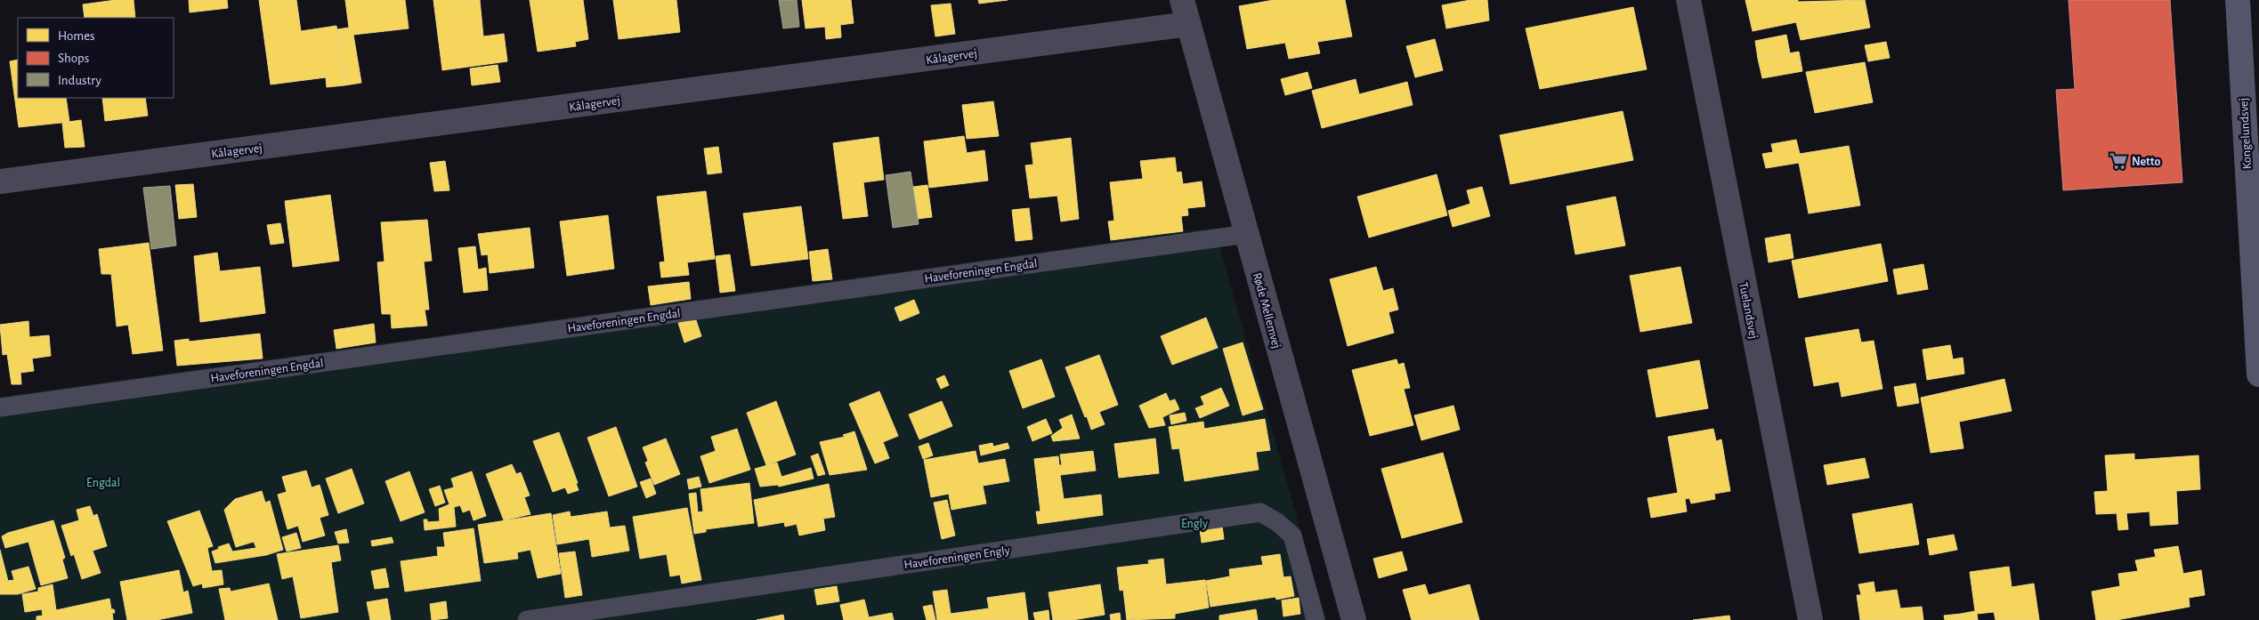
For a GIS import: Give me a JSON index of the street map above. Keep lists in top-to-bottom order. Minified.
{"streets":{"street":["Kålagervej","Kongelundsvej","Røde Mellemvej","Tuelandsvej"],"lane":["Haveforeningen Engdal","Haveforeningen Engly"]},"crossings":[["Kålagervej","Røde Mellemvej"],["Haveforeningen Engdal","Røde Mellemvej"]],"parks":["Engdal","Engly"],"places":{"supermarket":["Netto"]},"legend":["Homes","Shops","Industry"]}
